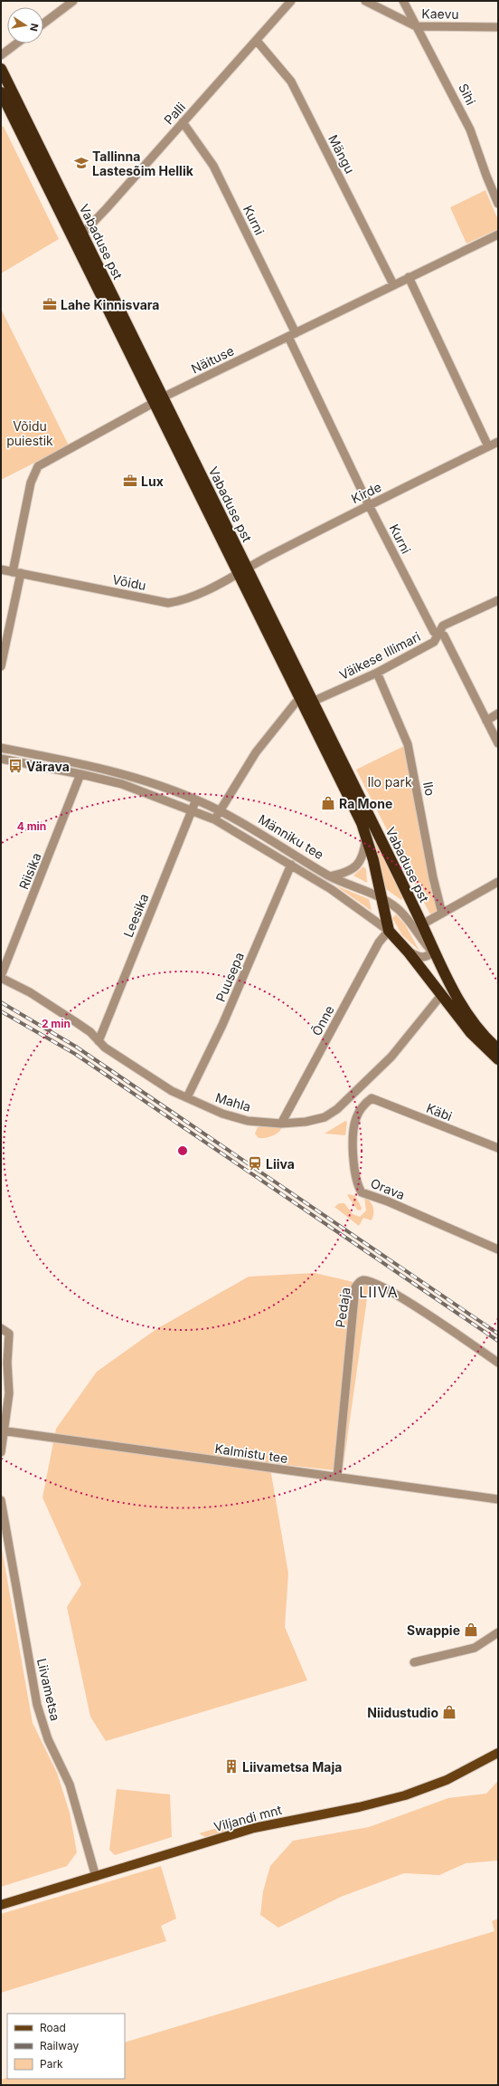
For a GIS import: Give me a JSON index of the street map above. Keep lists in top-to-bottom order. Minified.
{"streets":{"highway":["Vabaduse pst","Männiku tee"],"main road":["Viljandi mnt"],"street":["Kaevu","Sihi","Palli","Mängu","Kurni","Näituse","Kirde","Võidu","Väikese Illimari","Ilo","Riisika","Leesika","Puusepa","Õnne","Mahla","Käbi","Orava","Pedaja","Kalmistu tee","Liivametsa"]},"crossings":[["Kaevu","Sihi"],["Palli","Mängu"],["Palli","Kurni"],["Palli","Vabaduse pst"],["Mängu","Näituse"],["Kurni","Näituse"],["Kurni","Kirde"],["Kurni","Väikese Illimari"],["Vabaduse pst","Näituse"],["Vabaduse pst","Kirde"],["Vabaduse pst","Võidu"],["Vabaduse pst","Väikese Illimari"],["Vabaduse pst","Männiku tee"],["Vabaduse pst","Õnne"],["Näituse","Võidu"],["Kirde","Võidu"],["Väikese Illimari","Ilo"],["Männiku tee","Riisika"],["Männiku tee","Leesika"],["Männiku tee","Puusepa"],["Männiku tee","Õnne"],["Männiku tee","Mahla"],["Riisika","Mahla"],["Leesika","Mahla"],["Puusepa","Mahla"],["Õnne","Mahla"],["Käbi","Orava"],["Pedaja","Kalmistu tee"],["Liivametsa","Viljandi mnt"]],"districts":["LIIVA"],"parks":["Võidu puiestik","Ilo park"],"places":{"school or university":["Tallinna Lastesõim Hellik"],"office":["Lahe Kinnisvara","Lux"],"bus stop":["Värava"],"shop":["Ra Mone","Swappie","Niidustudio"],"station":["Liiva"],"building":["Liivametsa Maja"]},"legend":["Road","Railway","Park"],"north":"right","rings":["4 min","2 min"]}
